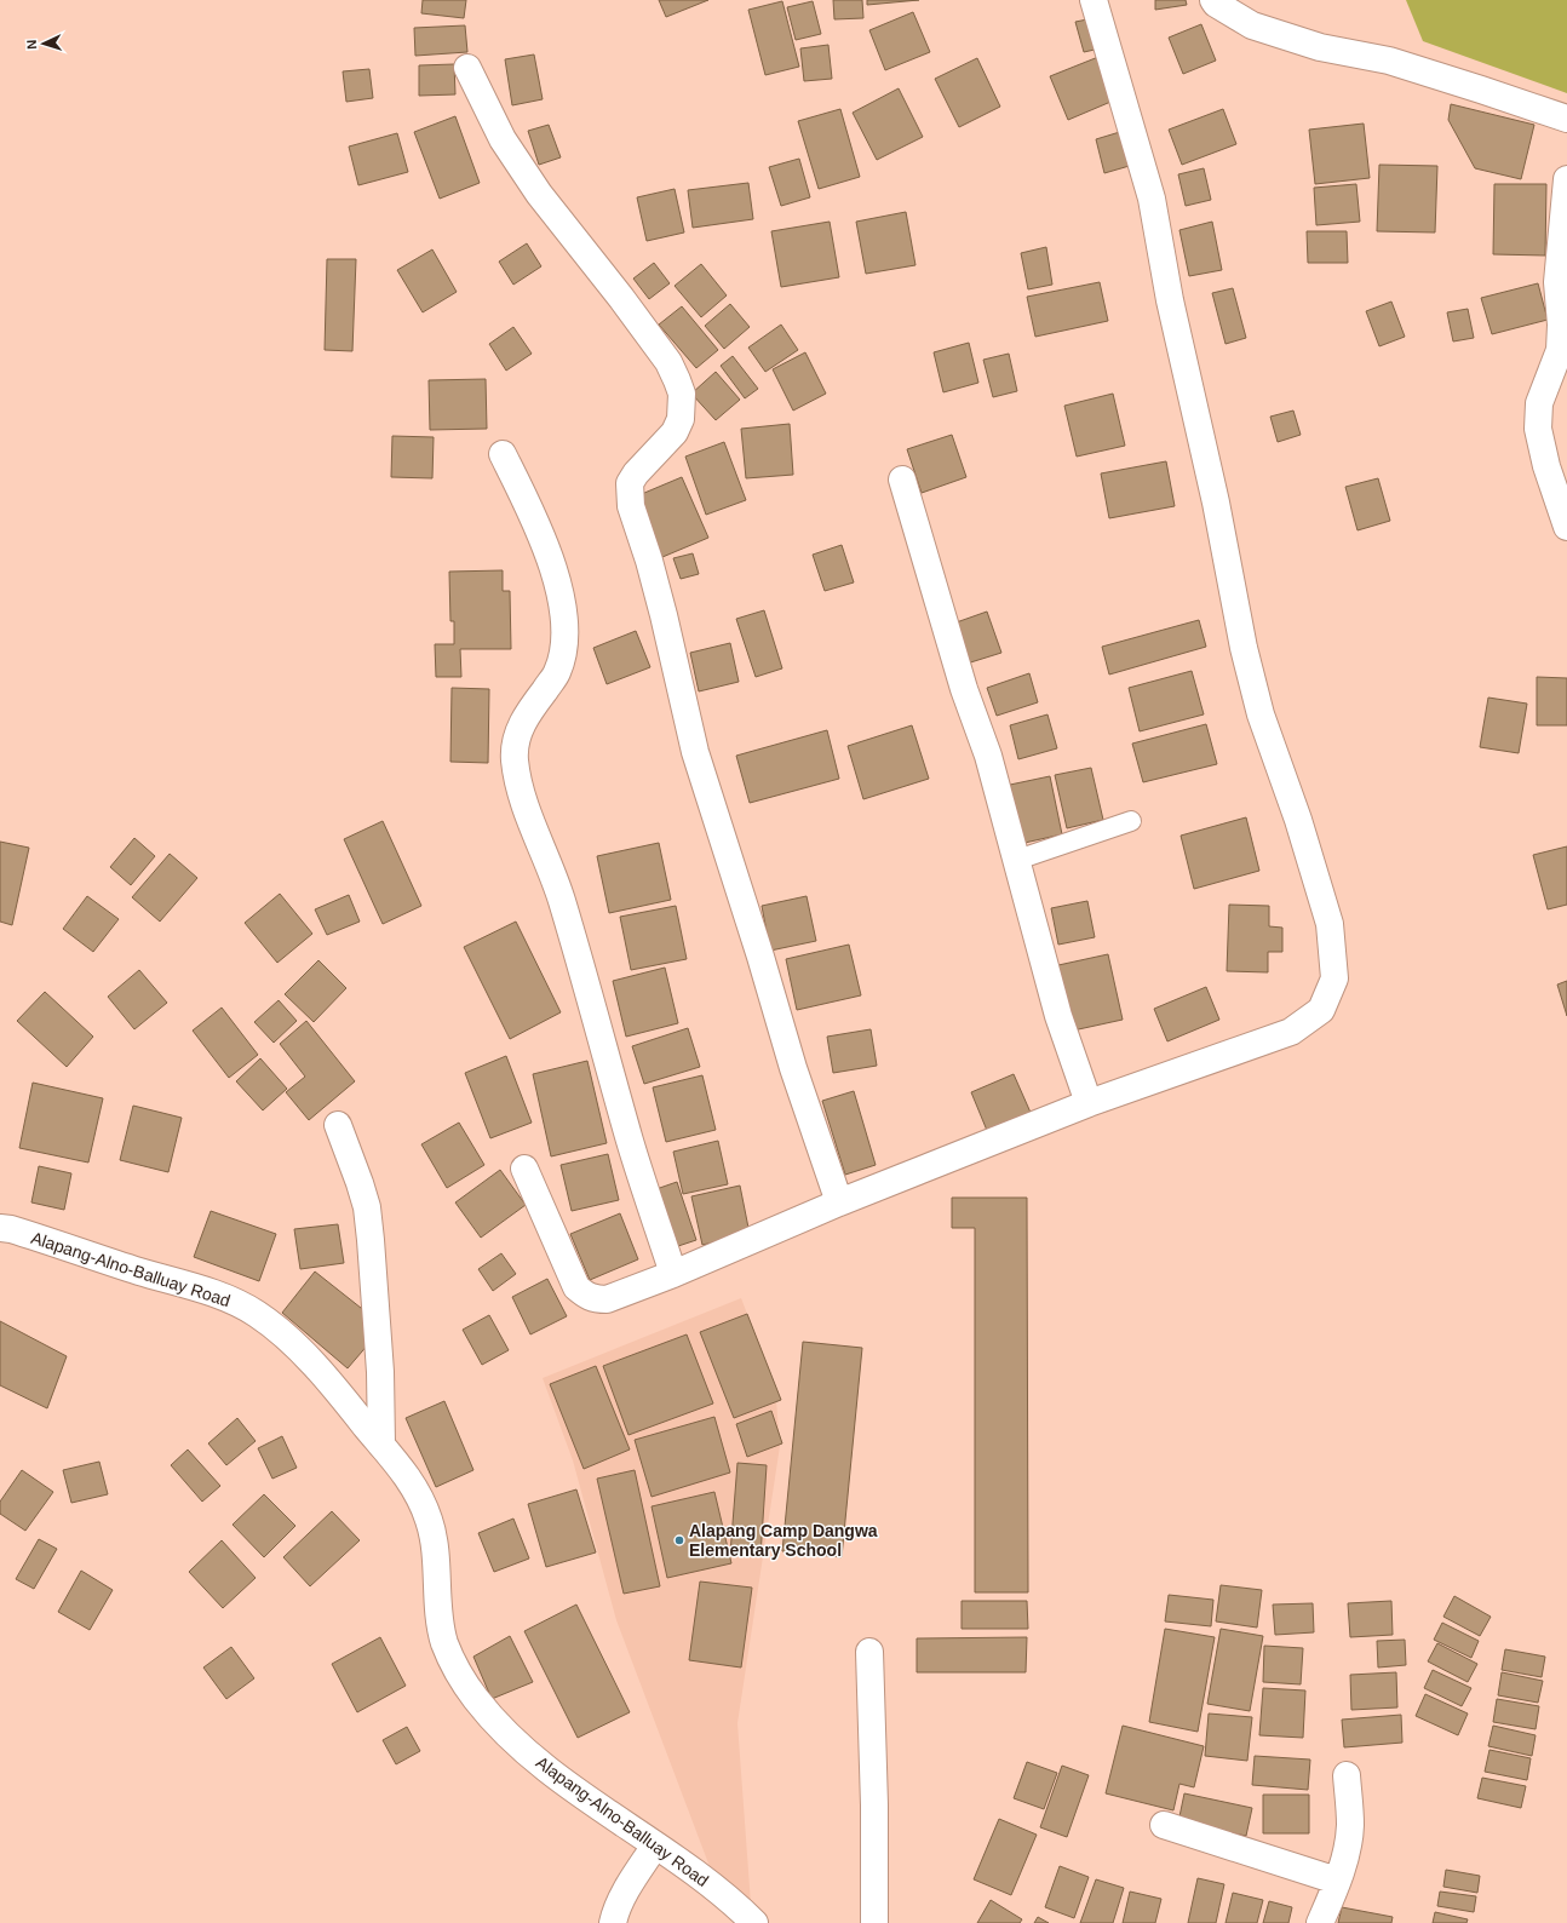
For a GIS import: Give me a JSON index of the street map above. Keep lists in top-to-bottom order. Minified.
{"streets":{"street":["Alapang-Alno-Balluay Road"]},"places":["Alapang Camp Dangwa Elementary School"],"north":"left"}
